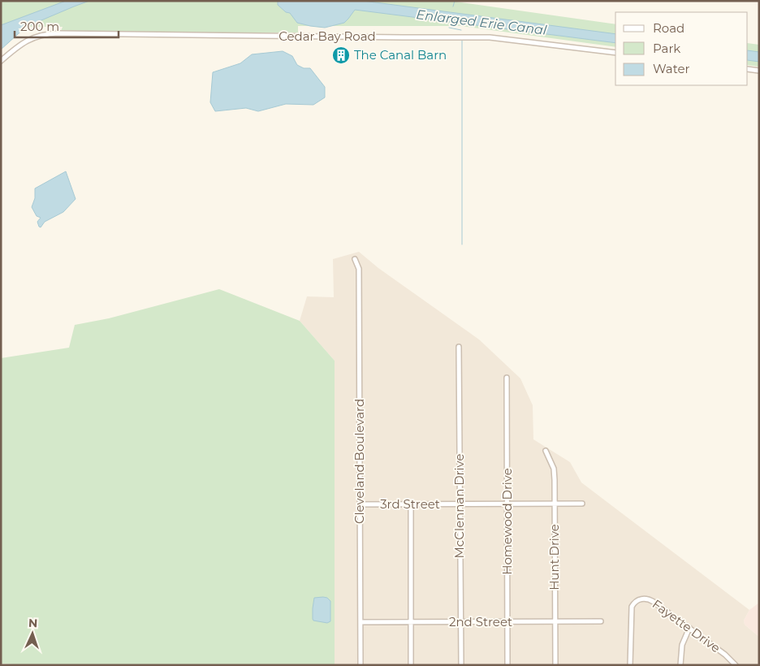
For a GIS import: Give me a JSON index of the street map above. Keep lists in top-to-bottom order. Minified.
{"streets":{"street":["Cedar Bay Road","Cleveland Boulevard","3rd Street","McClennan Drive","Homewood Drive","Hunt Drive","2nd Street","Fayette Drive"]},"crossings":[["Cleveland Boulevard","3rd Street"],["Cleveland Boulevard","2nd Street"],["3rd Street","McClennan Drive"],["3rd Street","Homewood Drive"],["3rd Street","Hunt Drive"],["McClennan Drive","2nd Street"],["Homewood Drive","2nd Street"],["Hunt Drive","2nd Street"]],"water":["Enlarged Erie Canal"],"places":{"building":["The Canal Barn"]},"legend":["Road","Park","Water"],"scale_bar":"200 m","north":"top"}
